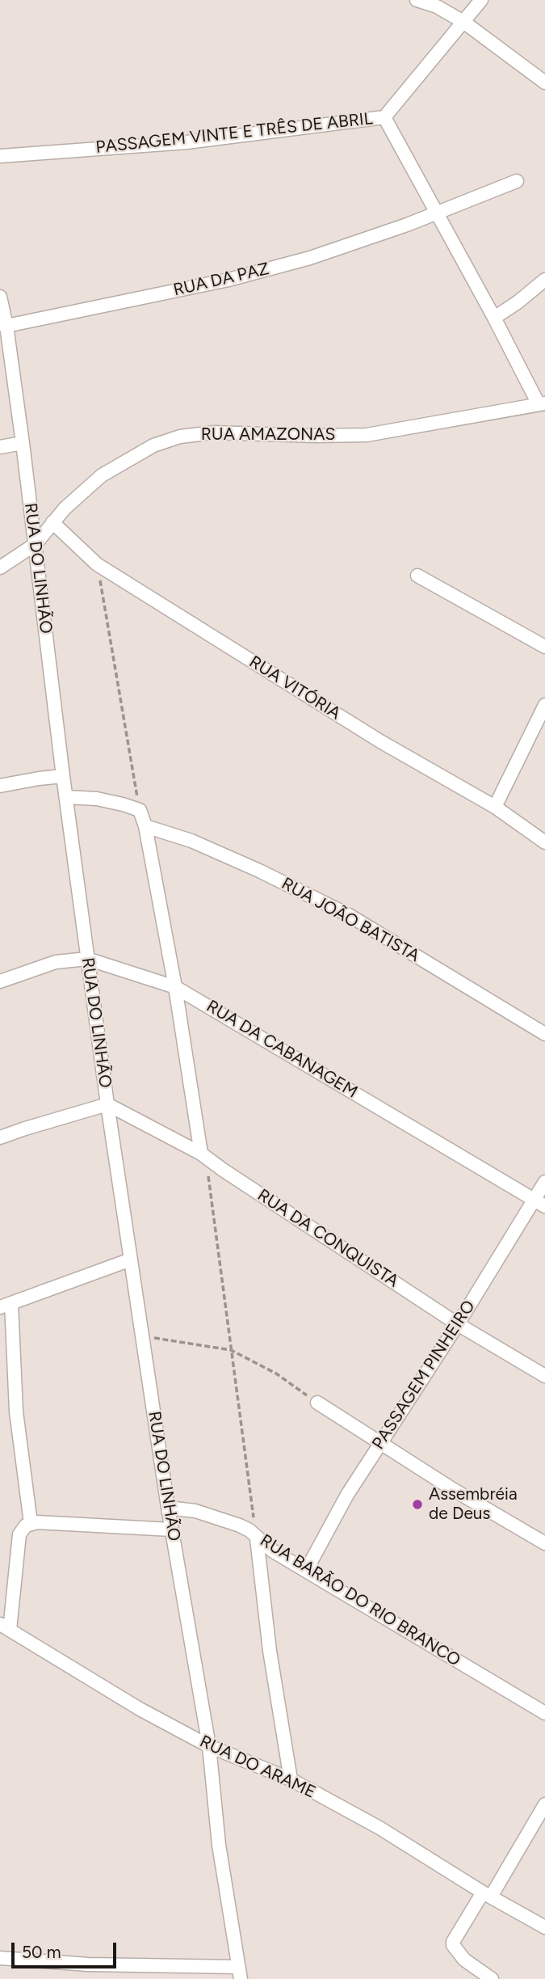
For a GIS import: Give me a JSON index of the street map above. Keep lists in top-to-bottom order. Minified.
{"streets":{"street":["PASSAGEM VINTE E TRÊS DE ABRIL","RUA DA PAZ","RUA AMAZONAS","RUA DO LINHÃO","RUA VITÓRIA","RUA JOÃO BATISTA","RUA DA CABANAGEM","RUA DA CONQUISTA","PASSAGEM PINHEIRO","RUA BARÃO DO RIO BRANCO","RUA DO ARAME"]},"crossings":[["RUA DA PAZ","RUA DO LINHÃO"],["RUA AMAZONAS","RUA DO LINHÃO"],["RUA AMAZONAS","RUA VITÓRIA"],["RUA DO LINHÃO","RUA DA CABANAGEM"],["RUA DO LINHÃO","RUA DA CONQUISTA"],["RUA DO LINHÃO","RUA BARÃO DO RIO BRANCO"],["RUA DO LINHÃO","RUA DO ARAME"],["RUA DA CABANAGEM","PASSAGEM PINHEIRO"],["RUA DA CONQUISTA","PASSAGEM PINHEIRO"],["PASSAGEM PINHEIRO","RUA BARÃO DO RIO BRANCO"]],"places":["Assembréia de Deus"],"scale_bar":"50 m"}
